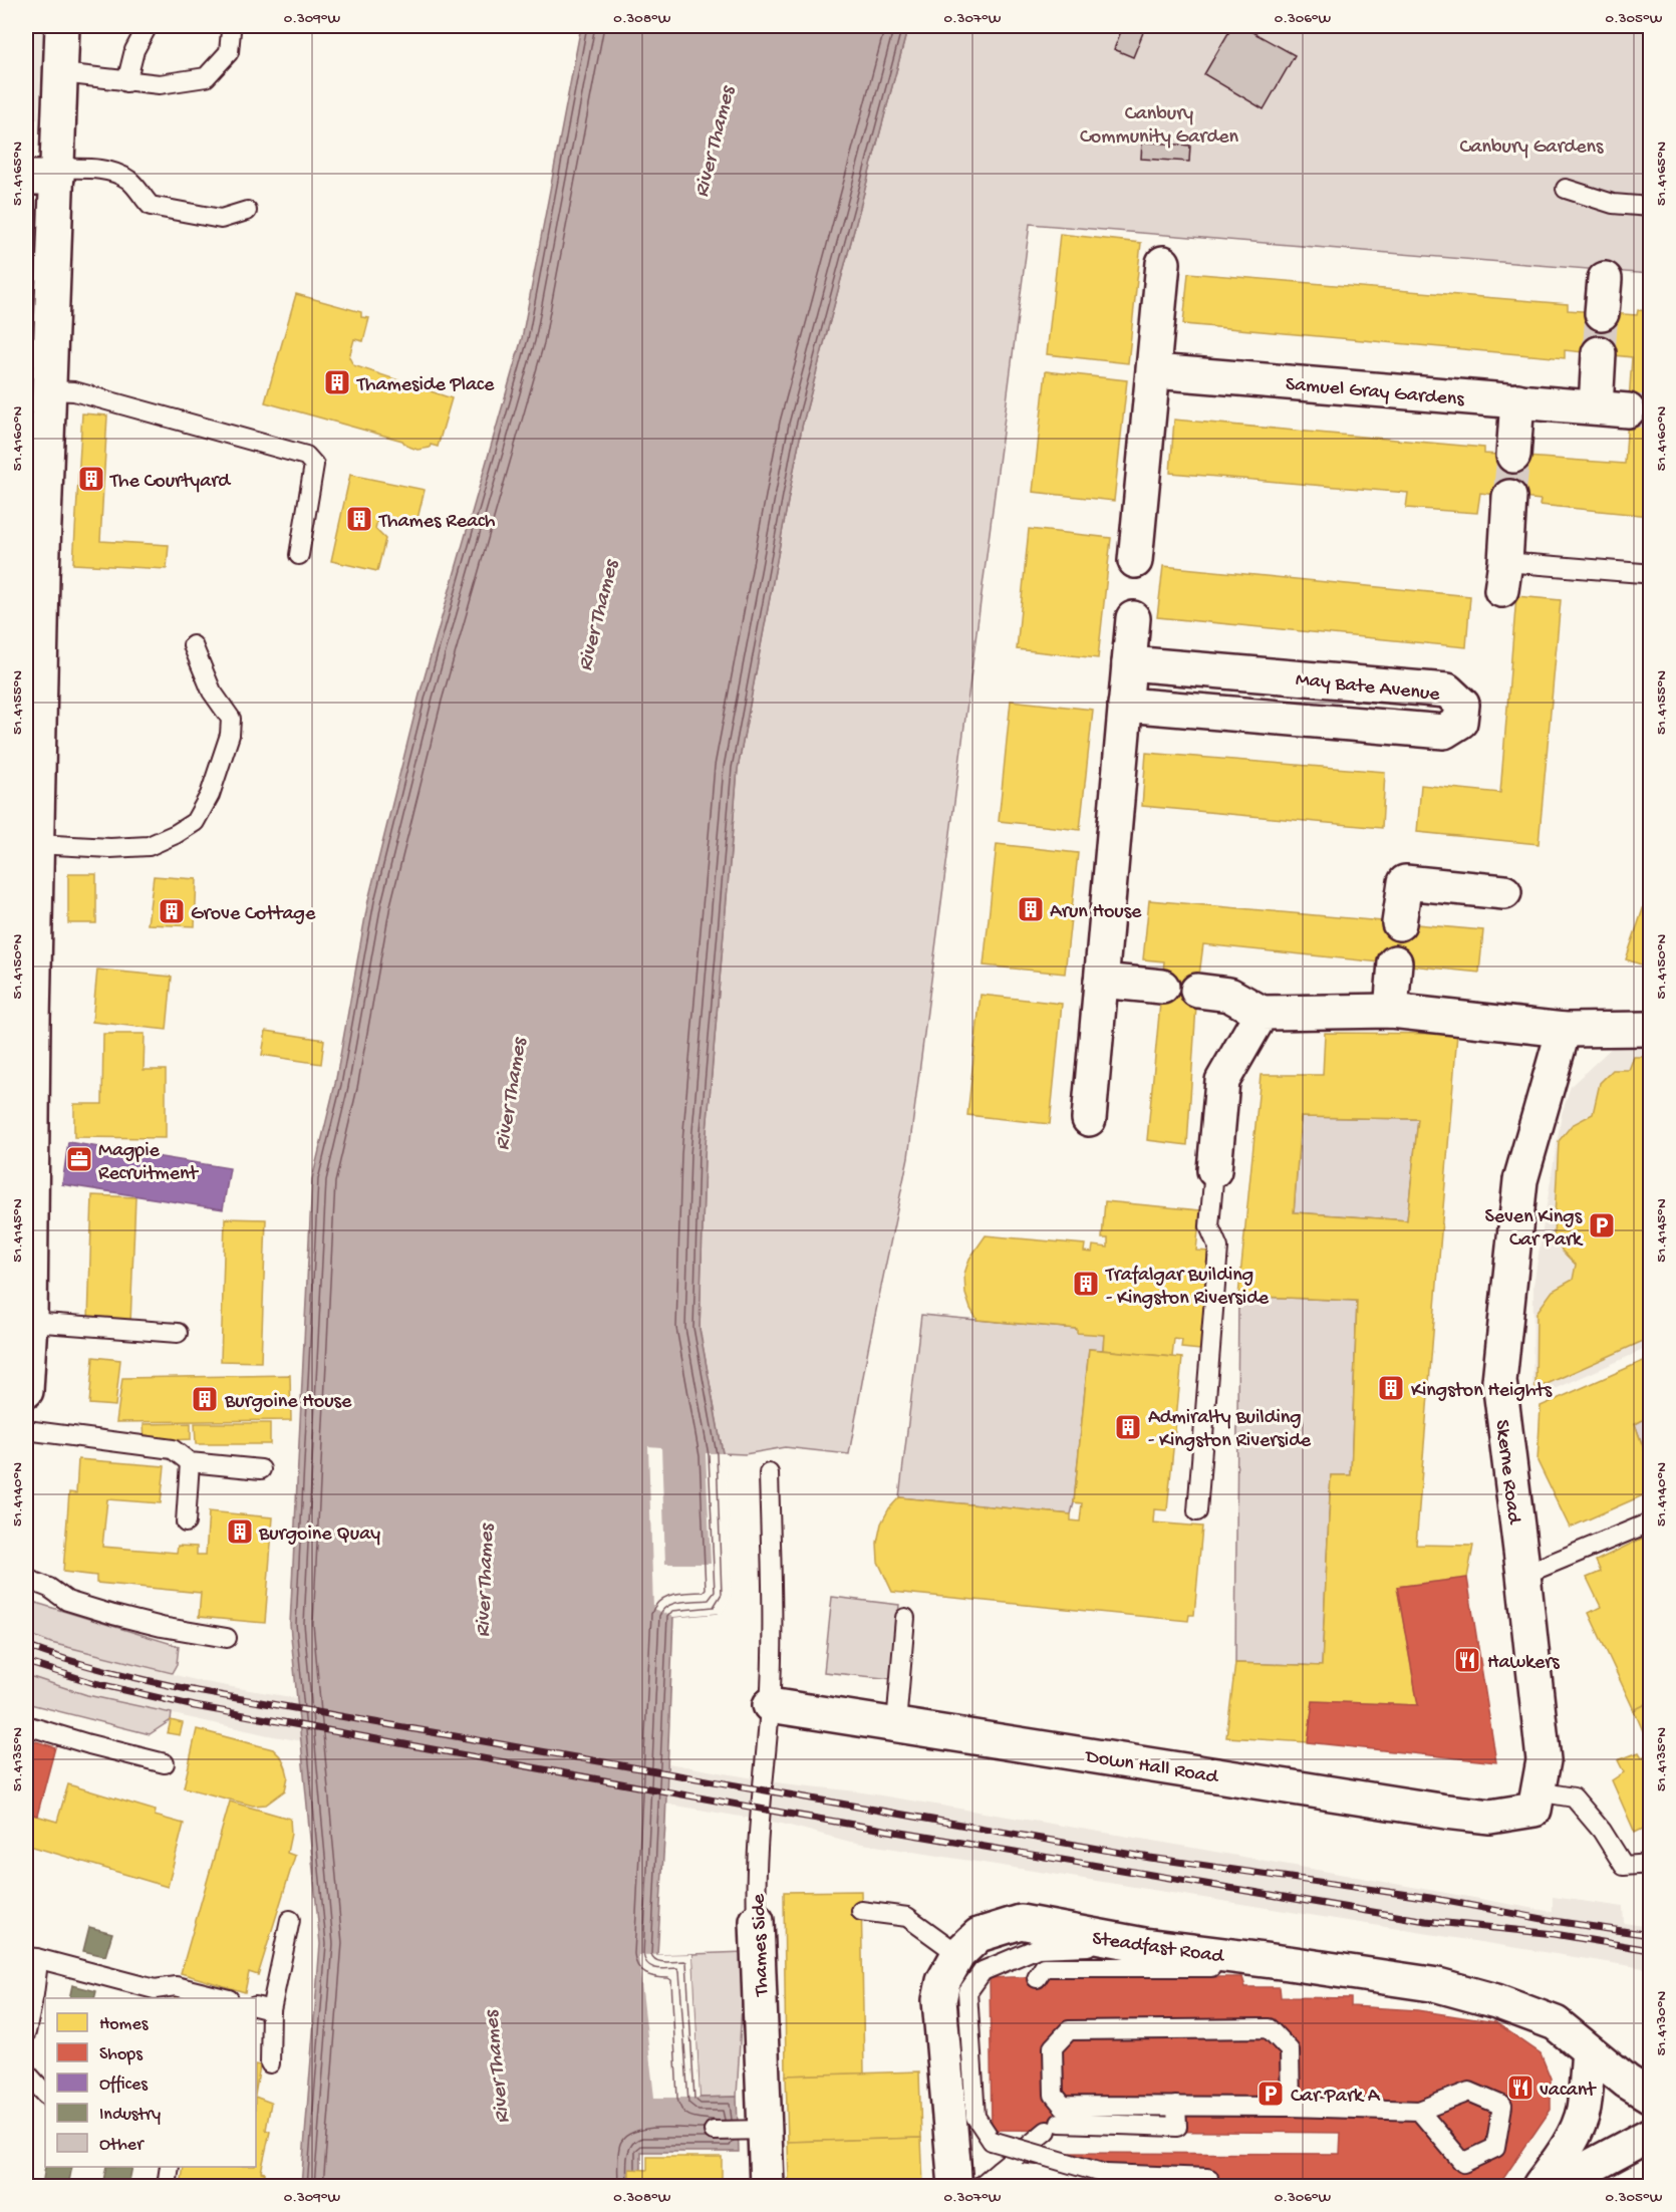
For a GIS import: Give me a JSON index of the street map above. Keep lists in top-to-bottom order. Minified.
{"streets":{"street":["Samuel Gray Gardens","May Bate Avenue","Skerne Road","Down Hall Road","Thames Side","Steadfast Road"]},"crossings":[["Skerne Road","Down Hall Road"],["Down Hall Road","Thames Side"]],"water":["River Thames"],"parks":["Canbury Community Garden","Canbury Gardens"],"places":{"building":["Thameside Place","The Courtyard","Thames Reach","Arun House","Grove Cottage","Trafalgar Building - Kingston Riverside","Kingston Heights","Burgoine House","Admiralty Building - Kingston Riverside","Burgoine Quay"],"office":["Magpie Recruitment"],"parking":["Seven Kings Car Park","Car Park A"],"restaurant":["Hawkers","vacant"]},"legend":["Homes","Shops","Offices","Industry","Other"],"coordinates":["0.309°W","0.308°W","0.307°W","0.306°W","0.305°W","51.4165°N","51.4160°N","51.4155°N","51.4150°N","51.4145°N","51.4140°N","51.4135°N","51.4130°N"]}
